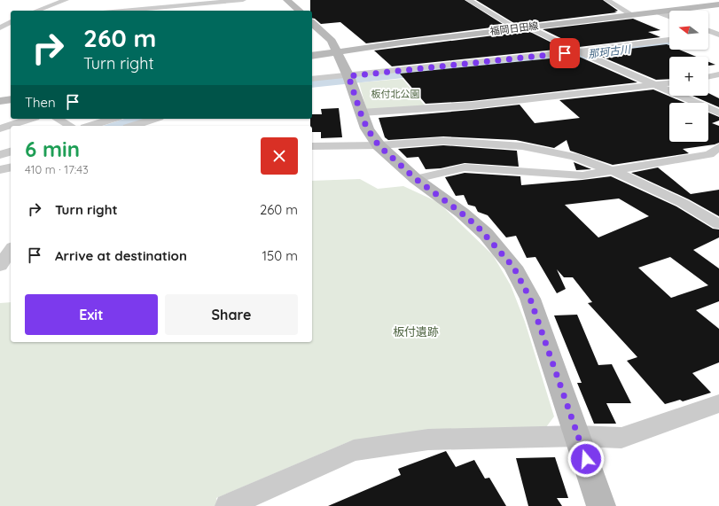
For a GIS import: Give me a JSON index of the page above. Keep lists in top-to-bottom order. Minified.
{"streets":{"main road":["福岡日田線"]},"water":["那珂古川"],"parks":["板付北公園","板付遺跡"],"north":"left","page":{"map_buttons":["+","−"],"turn":["260 m","Turn right"],"then":"Then","heading":["6 min","410 m · 17:43"],"list":[{"name":"Turn right","value":"260 m"},{"name":"Arrive at destination","value":"150 m"}],"buttons":["Exit","Share"]}}
